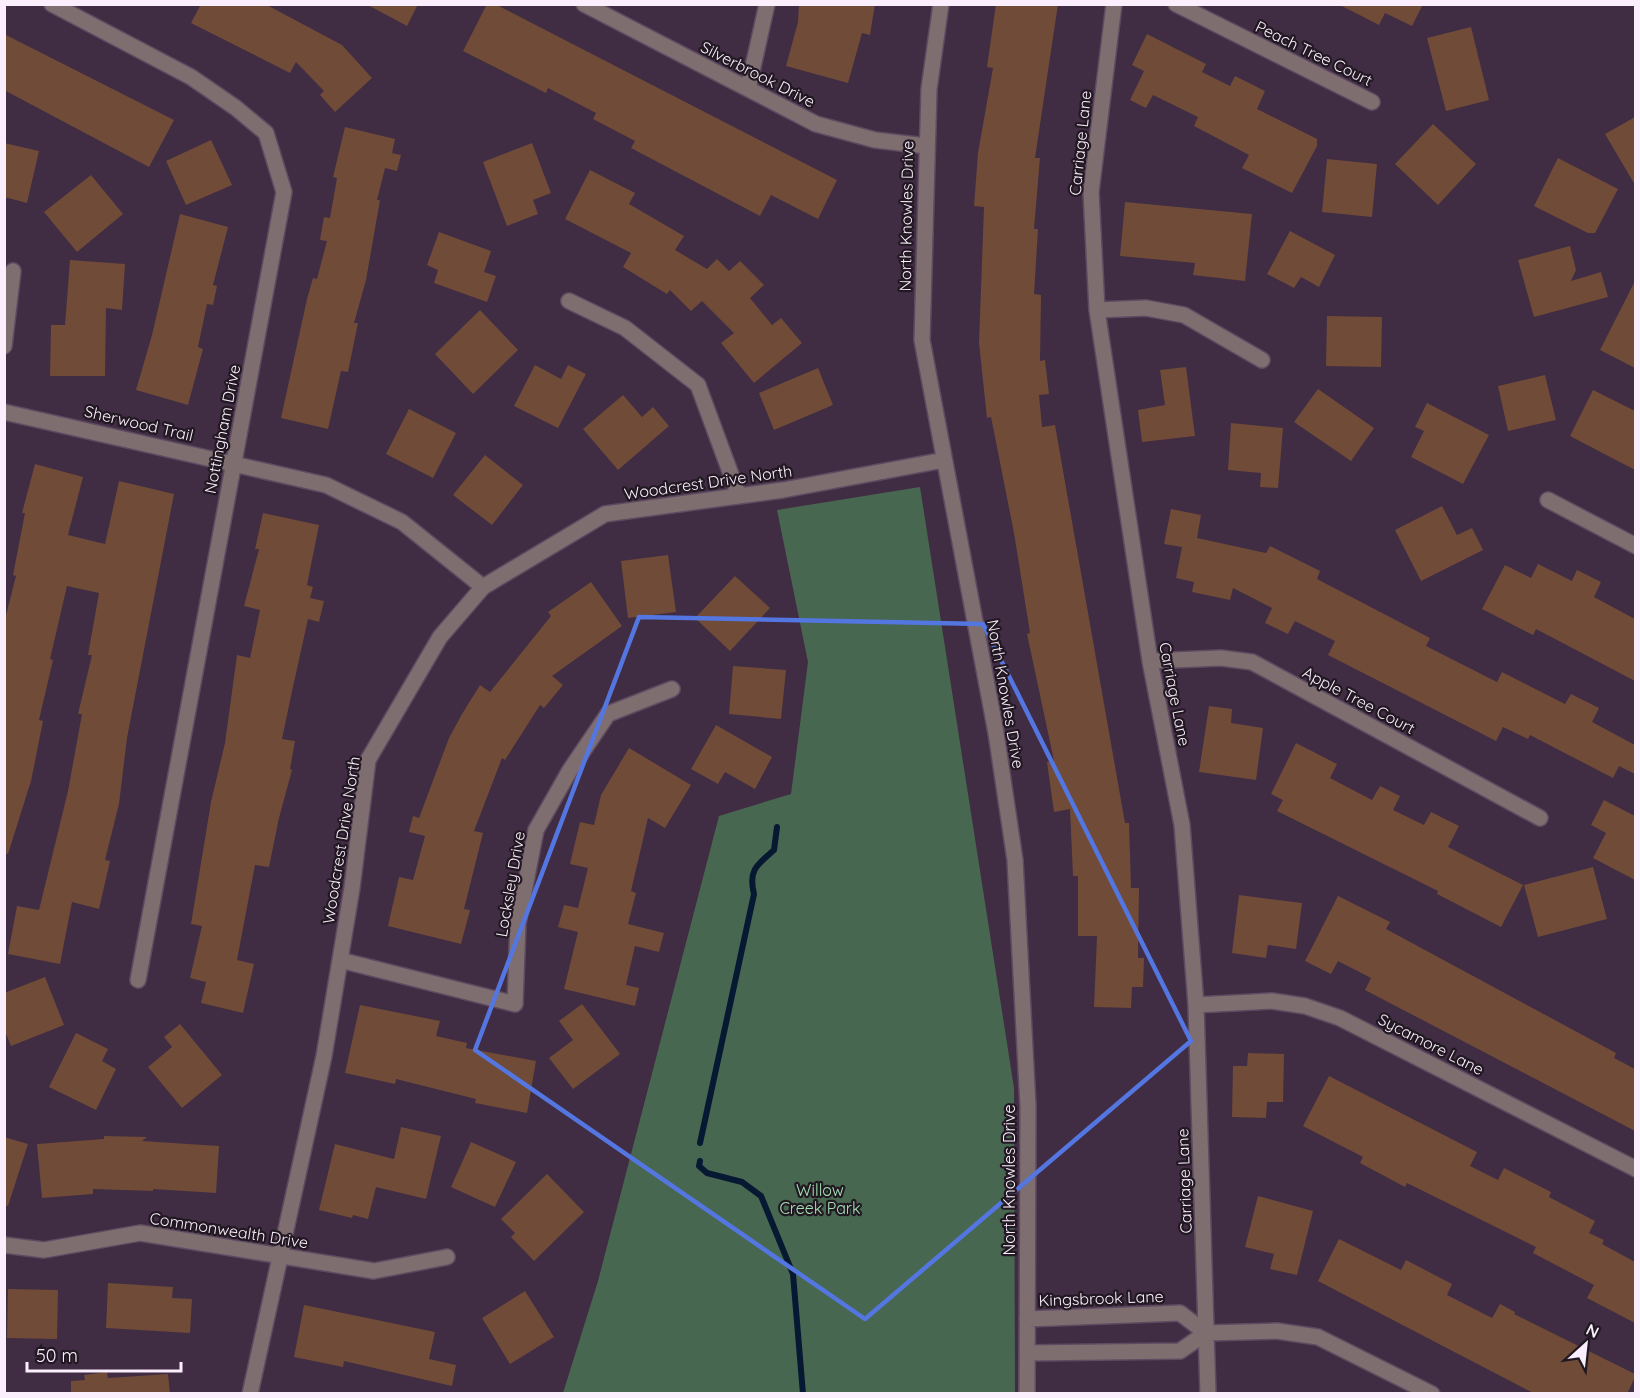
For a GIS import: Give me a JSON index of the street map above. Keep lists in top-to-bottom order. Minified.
{"streets":{"street":["Peach Tree Court","Silverbrook Drive","Carriage Lane","North Knowles Drive","Sherwood Trail","Nottingham Drive","Woodcrest Drive North","Apple Tree Court","Locksley Drive","Sycamore Lane","Commonwealth Drive","Kingsbrook Lane"]},"crossings":[["Silverbrook Drive","North Knowles Drive"],["Carriage Lane","Apple Tree Court"],["Carriage Lane","Sycamore Lane"],["Carriage Lane","Kingsbrook Lane"],["North Knowles Drive","Woodcrest Drive North"],["North Knowles Drive","Kingsbrook Lane"],["Sherwood Trail","Nottingham Drive"],["Sherwood Trail","Woodcrest Drive North"],["Woodcrest Drive North","Locksley Drive"],["Woodcrest Drive North","Commonwealth Drive"]],"parks":["Willow Creek Park"],"scale_bar":"50 m","north":"top right"}
